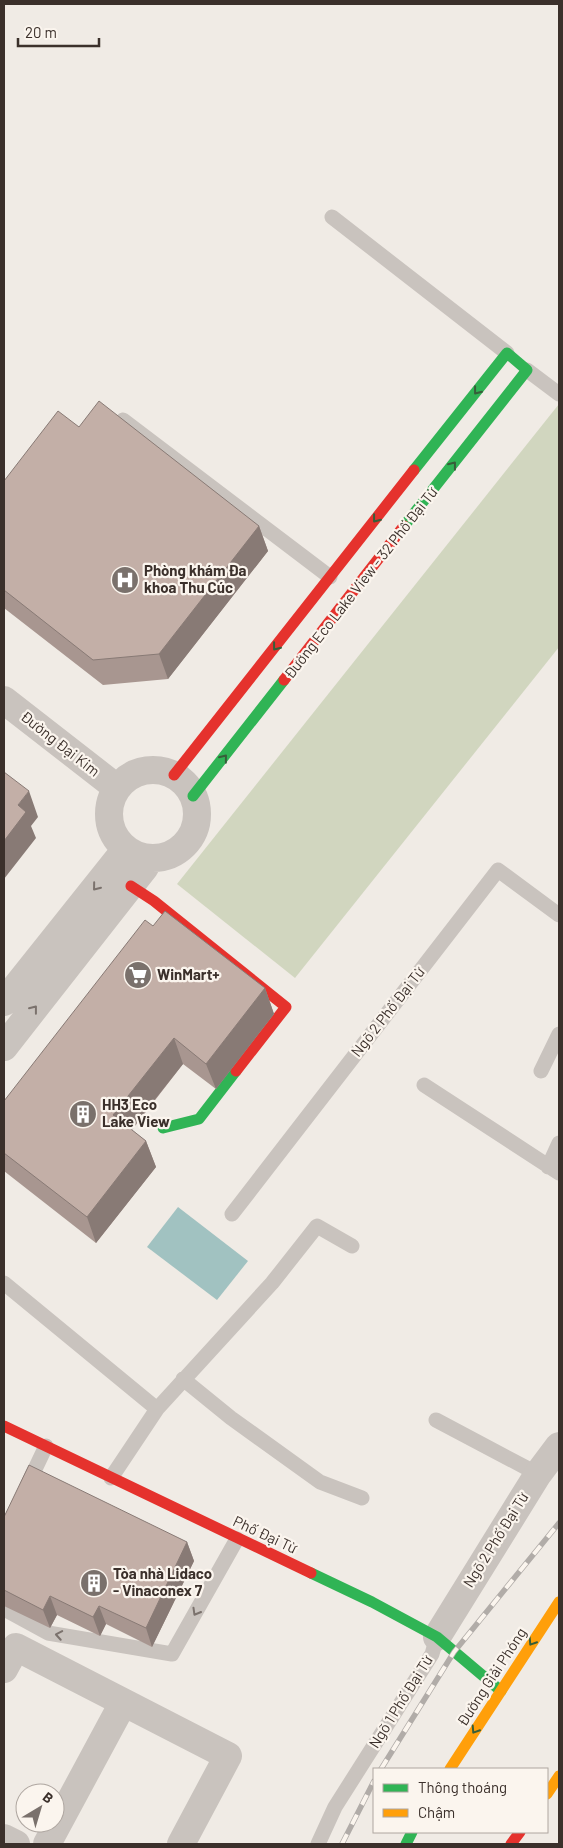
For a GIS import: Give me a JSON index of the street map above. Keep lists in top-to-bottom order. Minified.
{"streets":{"street":["Đường Eco Lake View - 32 Phố Đại Từ","Đường Đại Kim","Ngõ 2 Phố Đại Từ","Phố Đại Từ","Đường Giải Phóng"],"lane":["Ngõ 1 Phố Đại Từ"]},"crossings":[["Đường Eco Lake View - 32 Phố Đại Từ","Đường Đại Kim"],["Ngõ 2 Phố Đại Từ","Phố Đại Từ"],["Ngõ 2 Phố Đại Từ","Ngõ 1 Phố Đại Từ"],["Phố Đại Từ","Đường Giải Phóng"],["Phố Đại Từ","Ngõ 1 Phố Đại Từ"]],"one_way":["Đường Giải Phóng"],"places":{"hospital":["Phòng khám Đa khoa Thu Cúc"],"supermarket":["WinMart+"],"building":["HH3 Eco Lake View","Tòa nhà Lidaco - Vinaconex 7"]},"legend":["Thông thoáng","Chậm"],"scale_bar":"20 m","north":"top right"}
